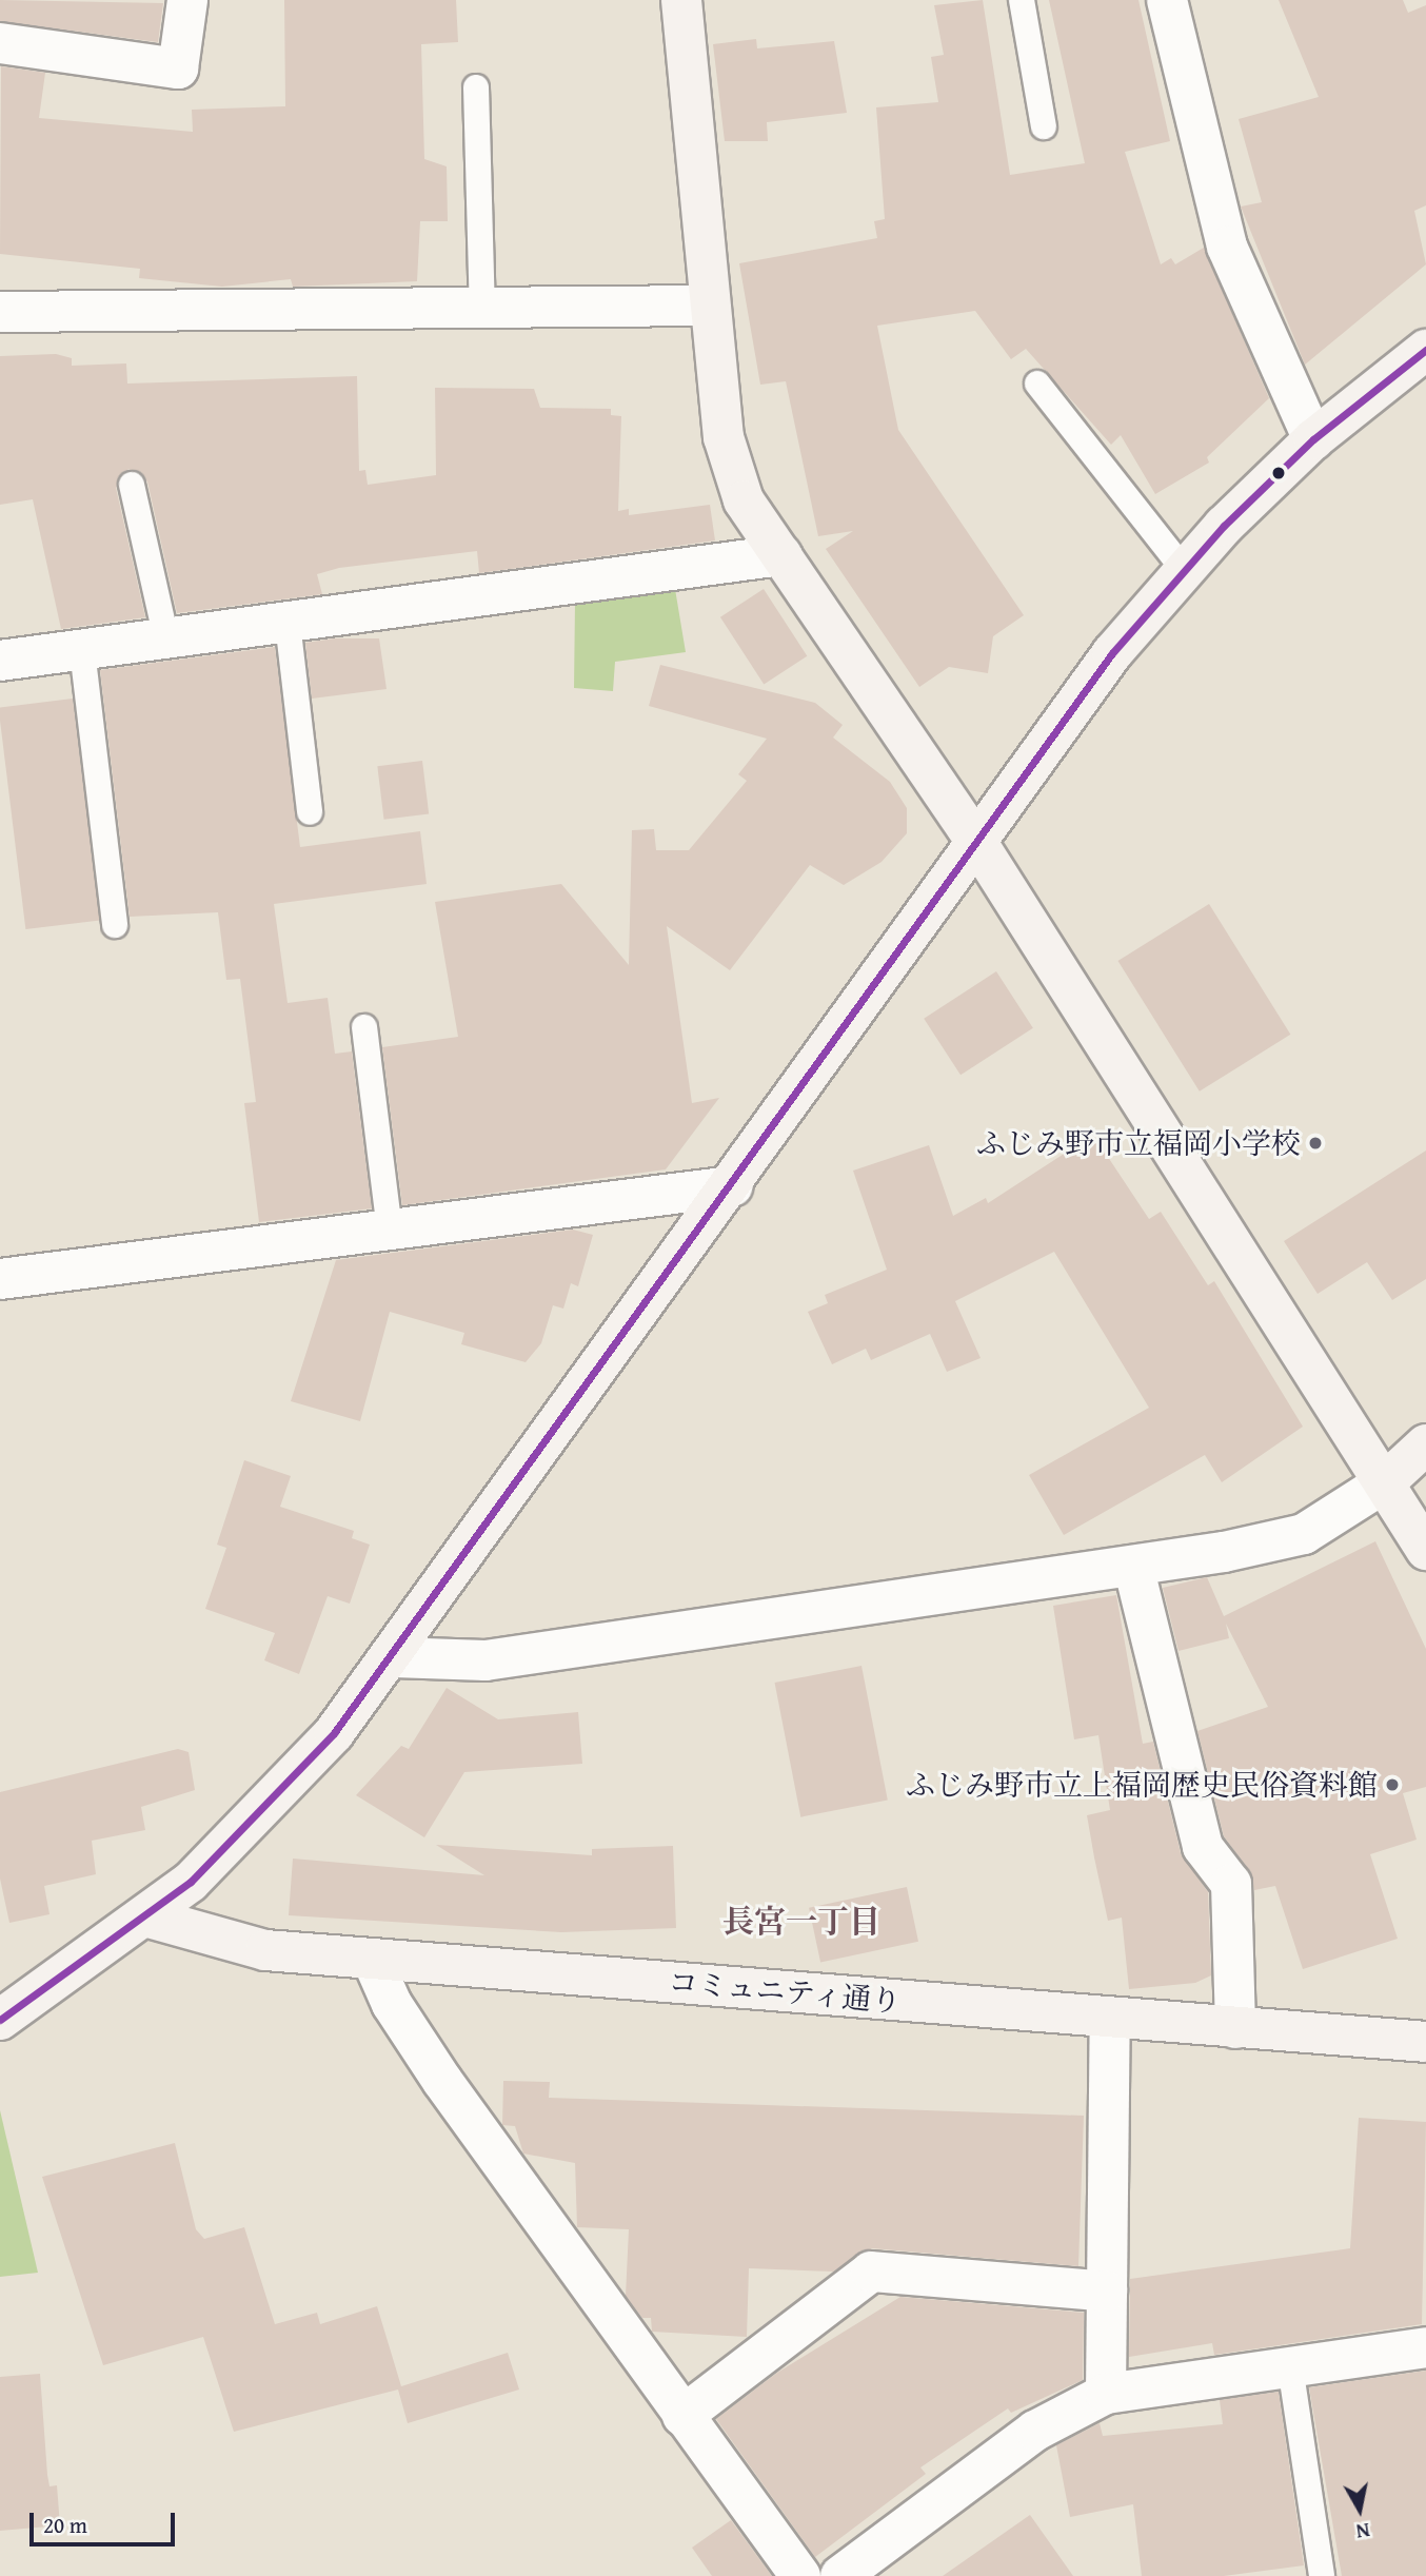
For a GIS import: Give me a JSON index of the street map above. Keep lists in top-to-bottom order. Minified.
{"streets":{"street":["コミュニティ通り"]},"districts":["長宮一丁目"],"places":["ふじみ野市立福岡小学校","ふじみ野市立上福岡歴史民俗資料館"],"scale_bar":"20 m","north":"bottom"}
